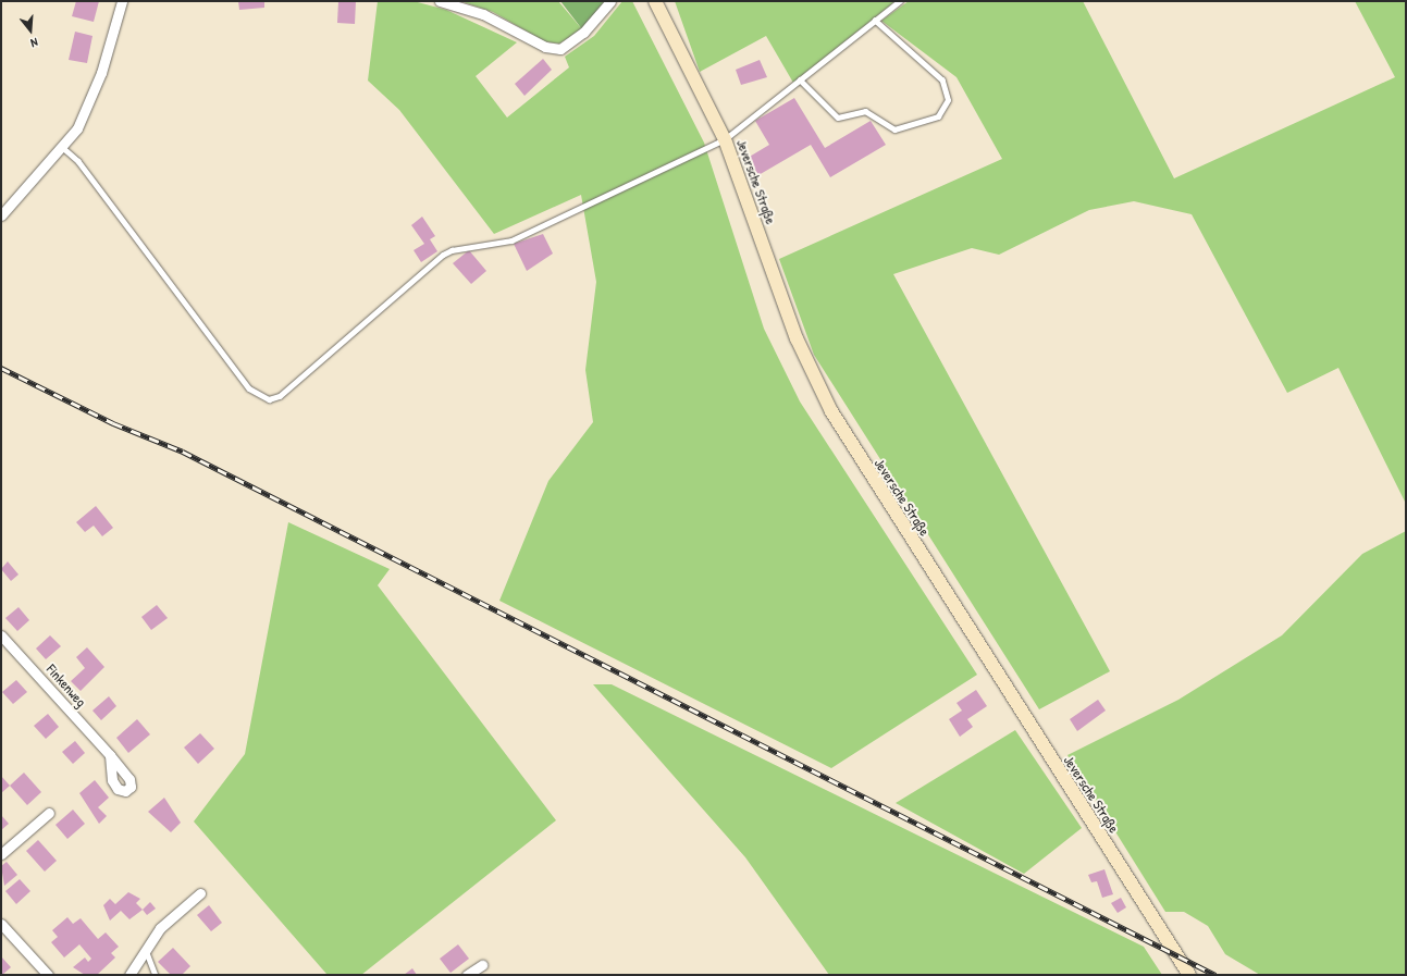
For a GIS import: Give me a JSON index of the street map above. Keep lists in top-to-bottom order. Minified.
{"streets":{"street":["Jeversche Straße","Finkenweg"]},"north":"bottom"}
